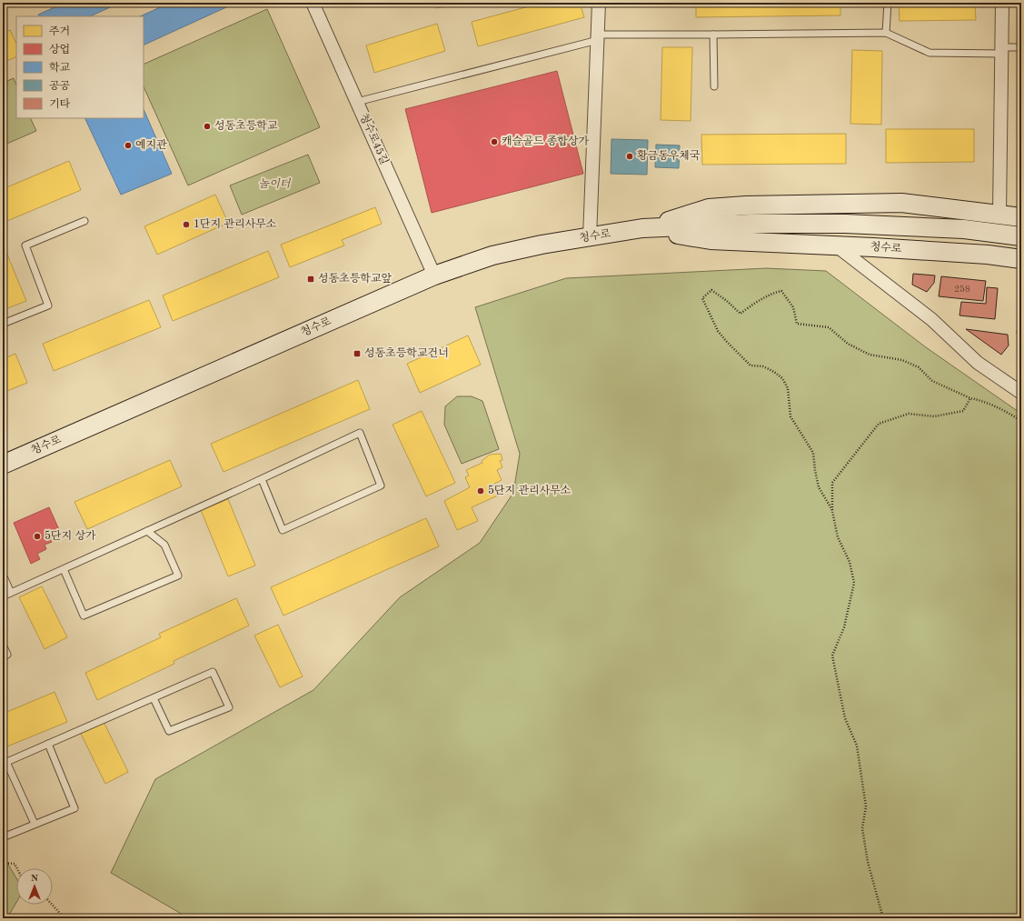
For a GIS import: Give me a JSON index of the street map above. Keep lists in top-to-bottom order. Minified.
{"streets":{"main road":["청수로"],"street":["청수로45길"]},"crossings":[["청수로45길","청수로"]],"parks":["놀이터"],"places":{"other":["성동초등학교","캐슬골드 종합상가","예지관","황금동우체국","1단지 관리사무소","5단지 관리사무소","5단지 상가"],"transit":["성동초등학교앞","성동초등학교건너"]},"house_numbers":["258"],"legend":["주거","상업","학교","공공","기타"],"north":"top"}
